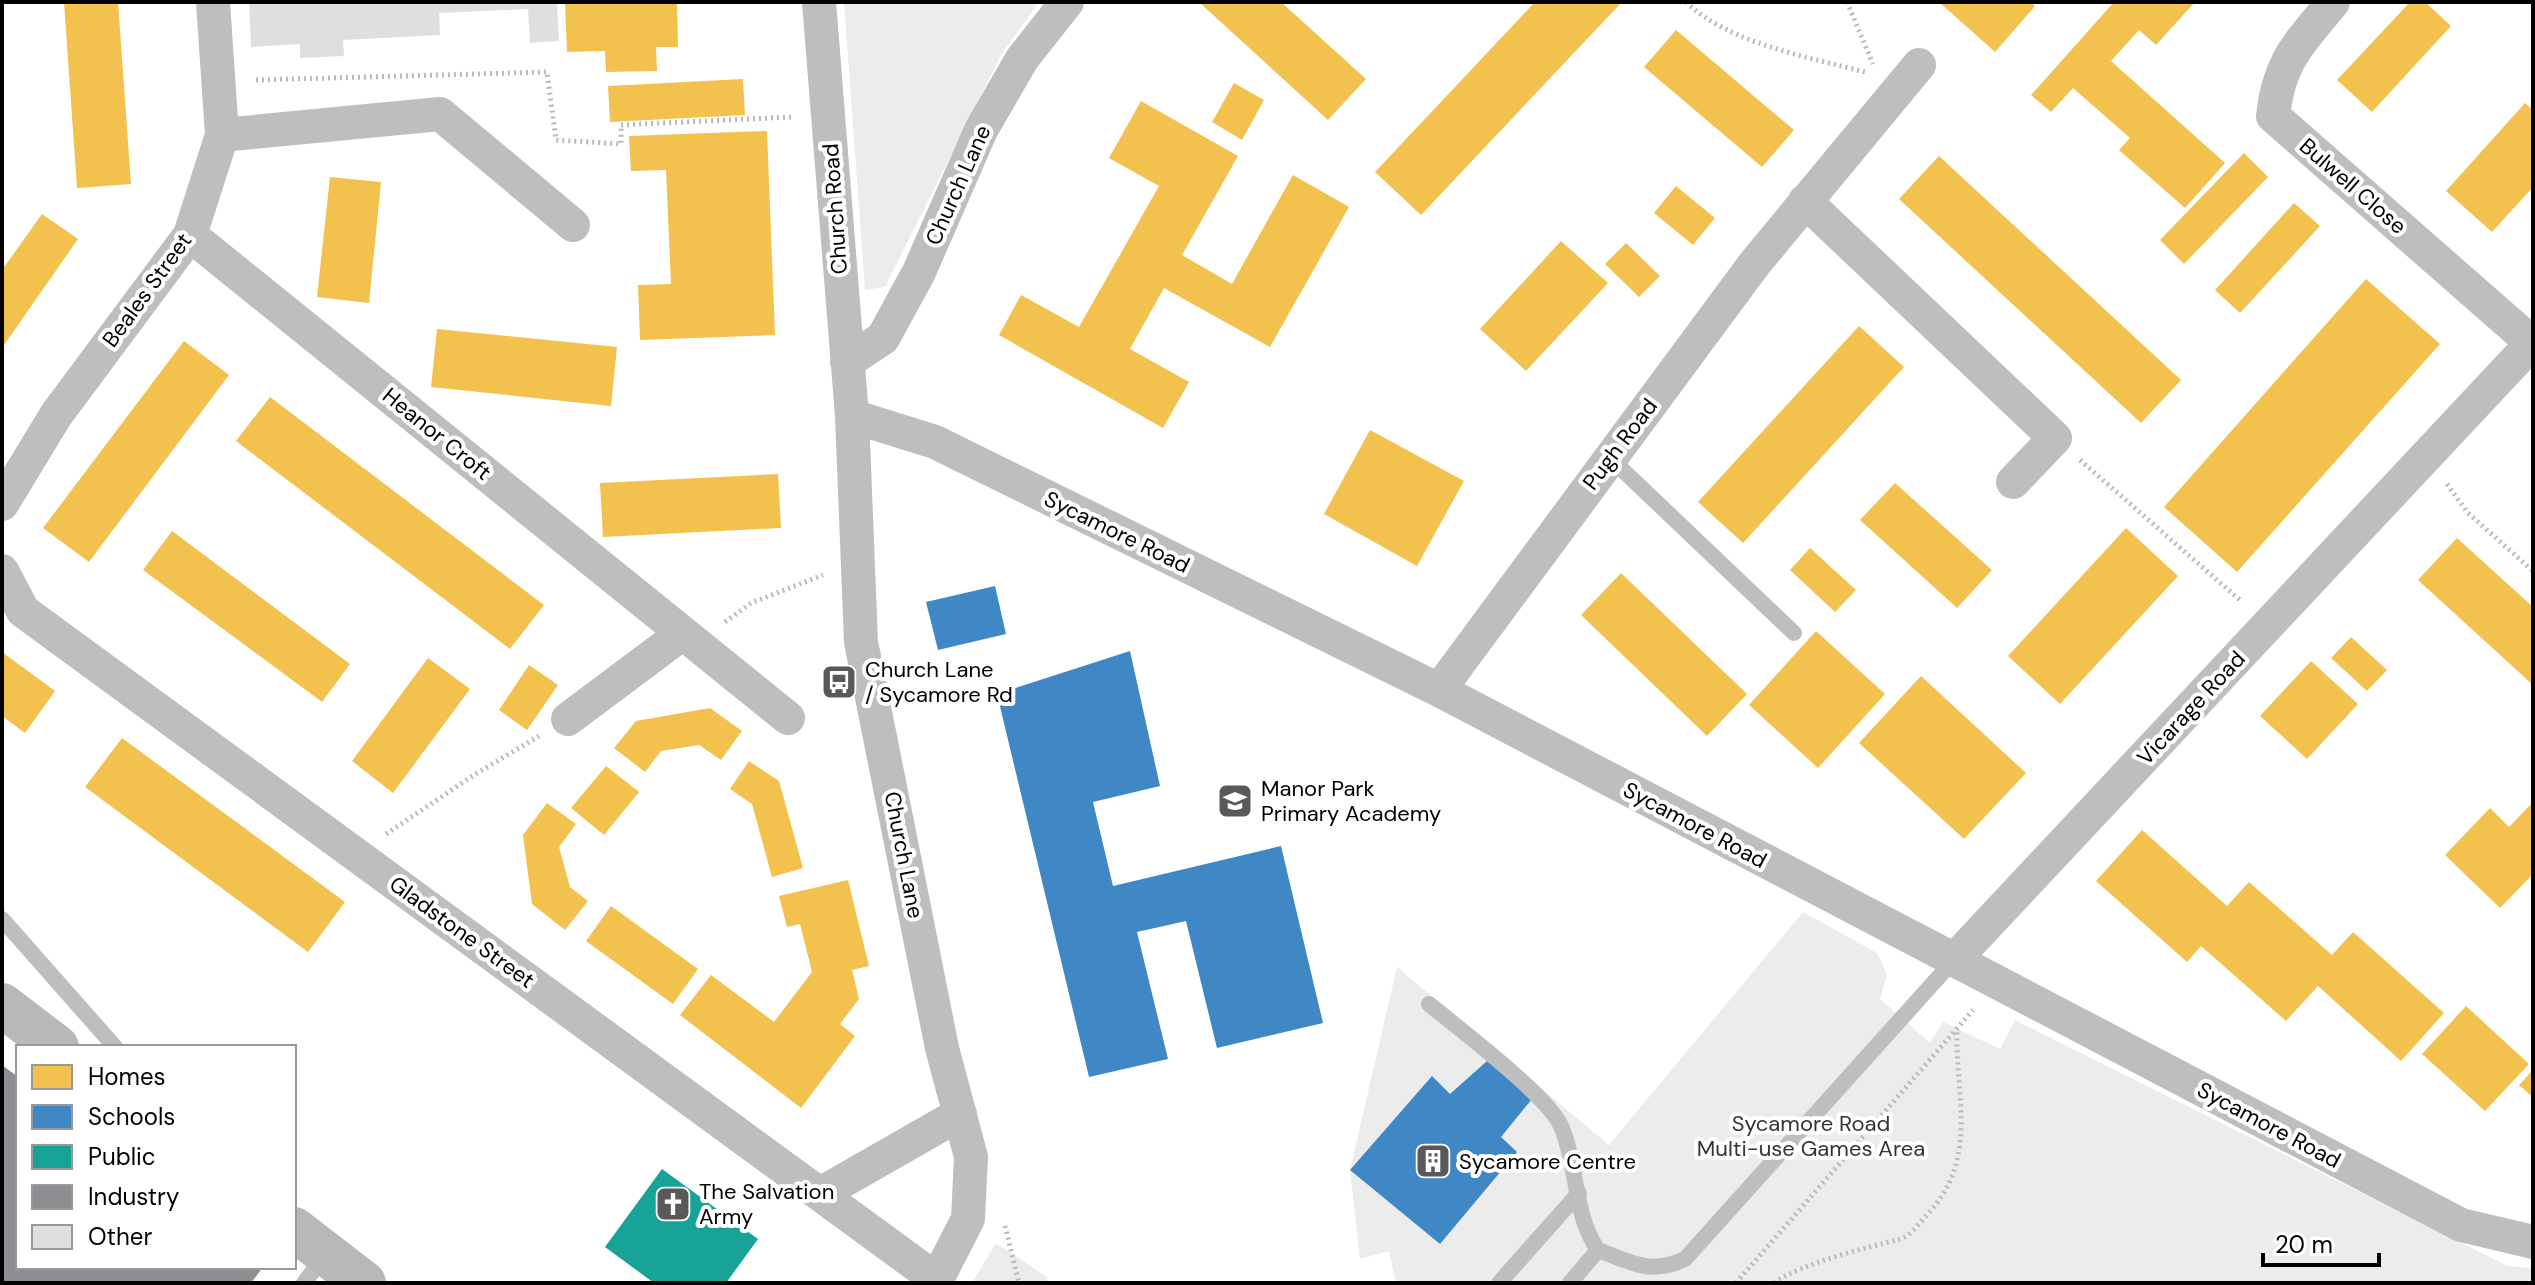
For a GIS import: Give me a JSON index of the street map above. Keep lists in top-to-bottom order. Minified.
{"streets":{"street":["Church Lane","Bulwell Close","Church Road","Beales Street","Heanor Croft","Pugh Road","Sycamore Road","Vicarage Road","Gladstone Street"]},"crossings":[["Church Lane","Church Road"],["Church Lane","Sycamore Road"],["Church Lane","Gladstone Street"],["Bulwell Close","Vicarage Road"],["Church Road","Sycamore Road"],["Beales Street","Heanor Croft"],["Pugh Road","Sycamore Road"],["Sycamore Road","Vicarage Road"]],"parks":["Sycamore Road Multi-use Games Area"],"places":{"bus stop":["Church Lane / Sycamore Rd"],"school or university":["Manor Park Primary Academy"],"building":["Sycamore Centre"],"church":["The Salvation Army"]},"legend":["Homes","Schools","Public","Industry","Other"],"scale_bar":"20 m"}
